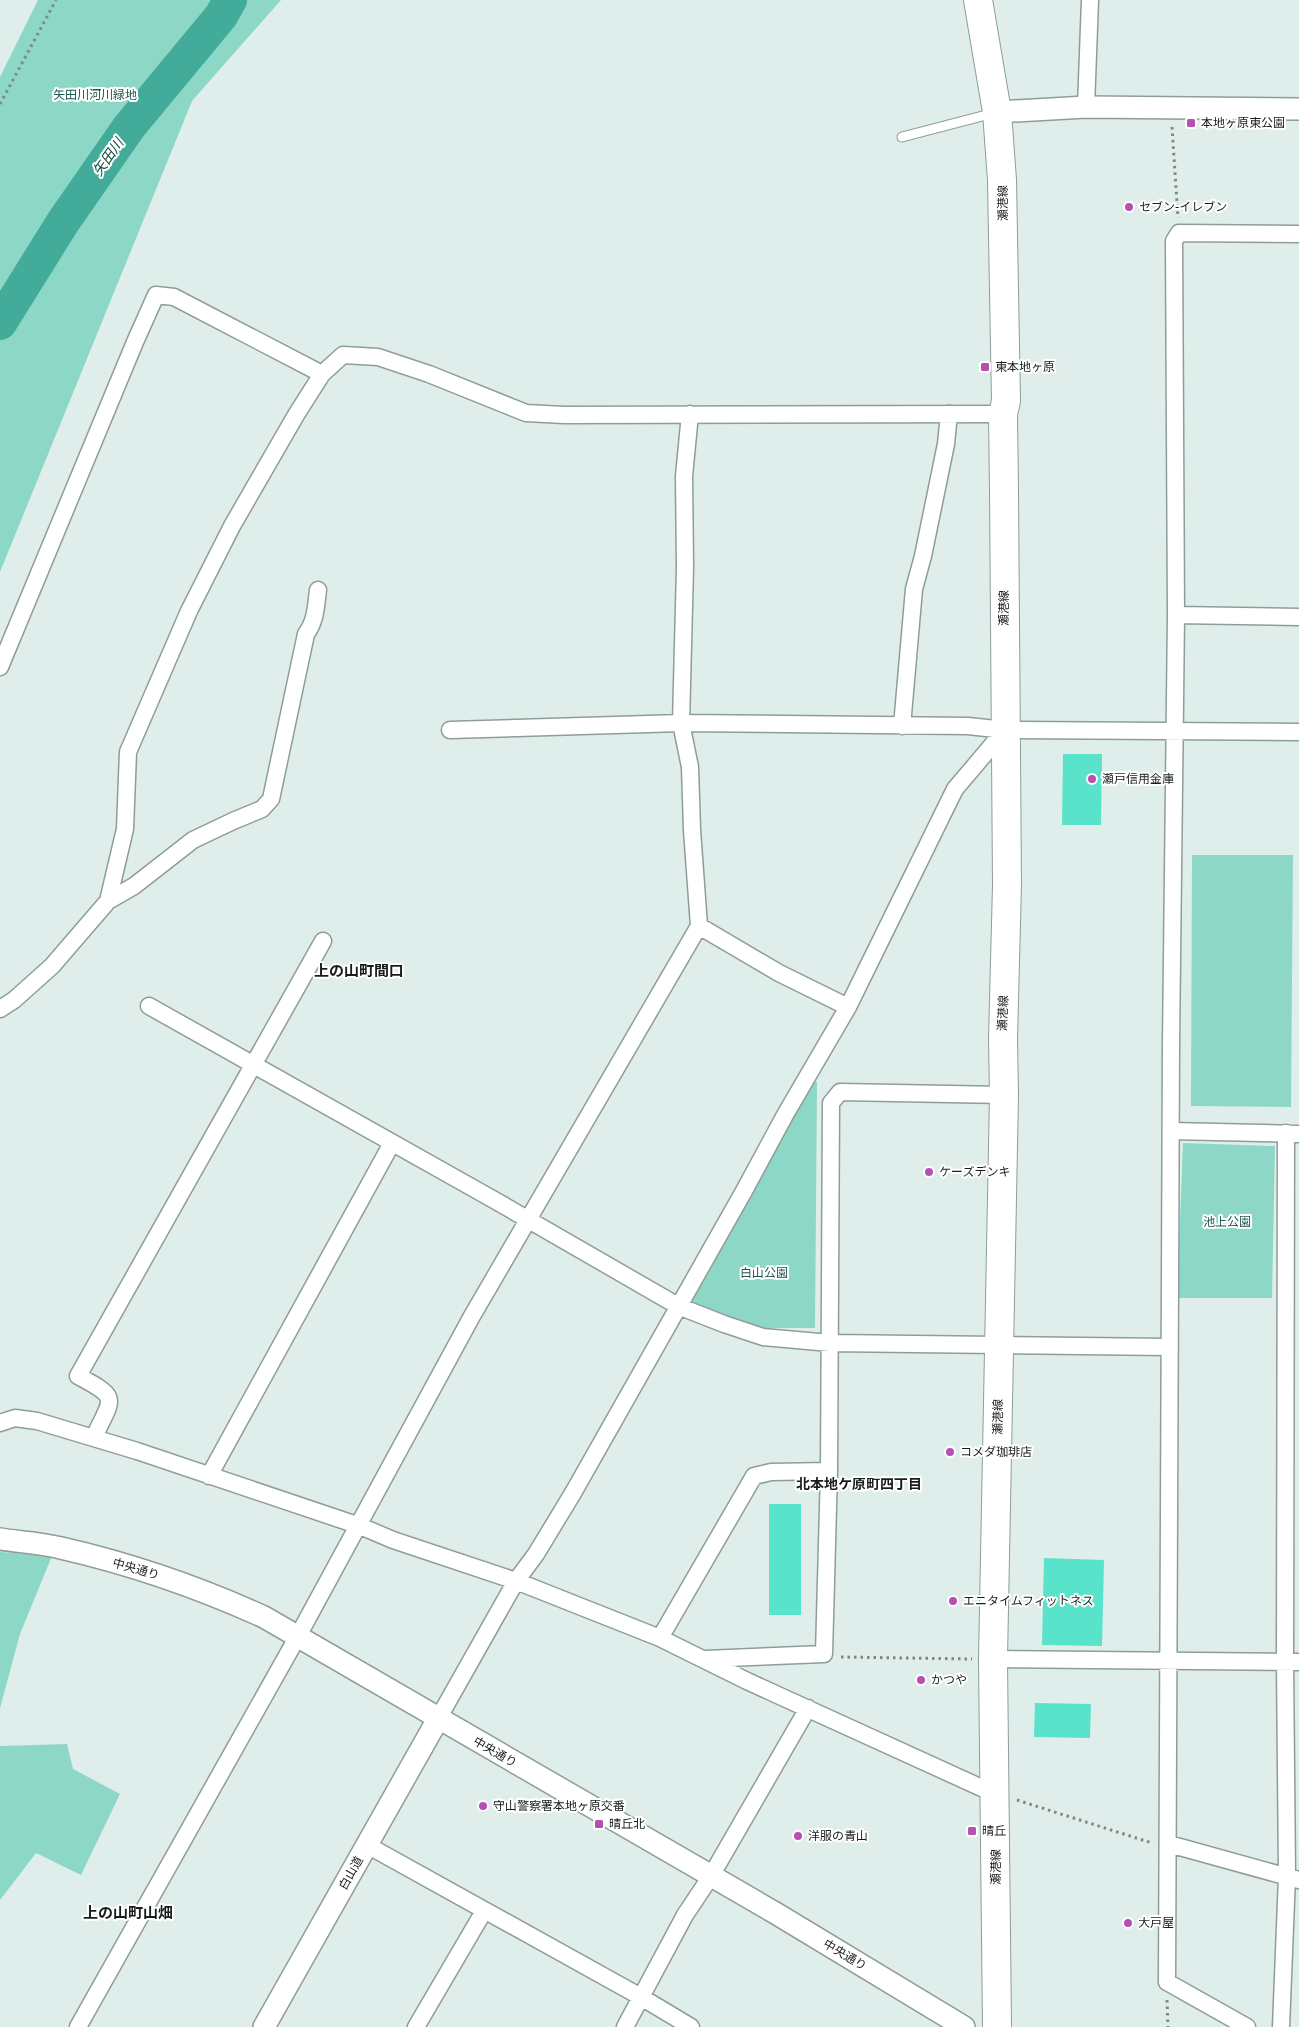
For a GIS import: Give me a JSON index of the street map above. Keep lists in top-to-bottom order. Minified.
{"streets":{"highway":["瀬港線"],"street":["中央通り","白山道"]},"crossings":[["中央通り","白山道"]],"districts":["上の山町間口","北本地ケ原町四丁目","上の山町山畑"],"water":["矢田川"],"parks":["矢田川河川緑地","池上公園","白山公園"],"places":{"transit":["本地ヶ原東公園","東本地ヶ原","晴丘北","晴丘"],"other":["セブン-イレブン","瀬戸信用金庫","ケーズデンキ","コメダ珈琲店","エニタイムフィットネス","かつや","守山警察署本地ヶ原交番","洋服の青山","大戸屋"]}}
